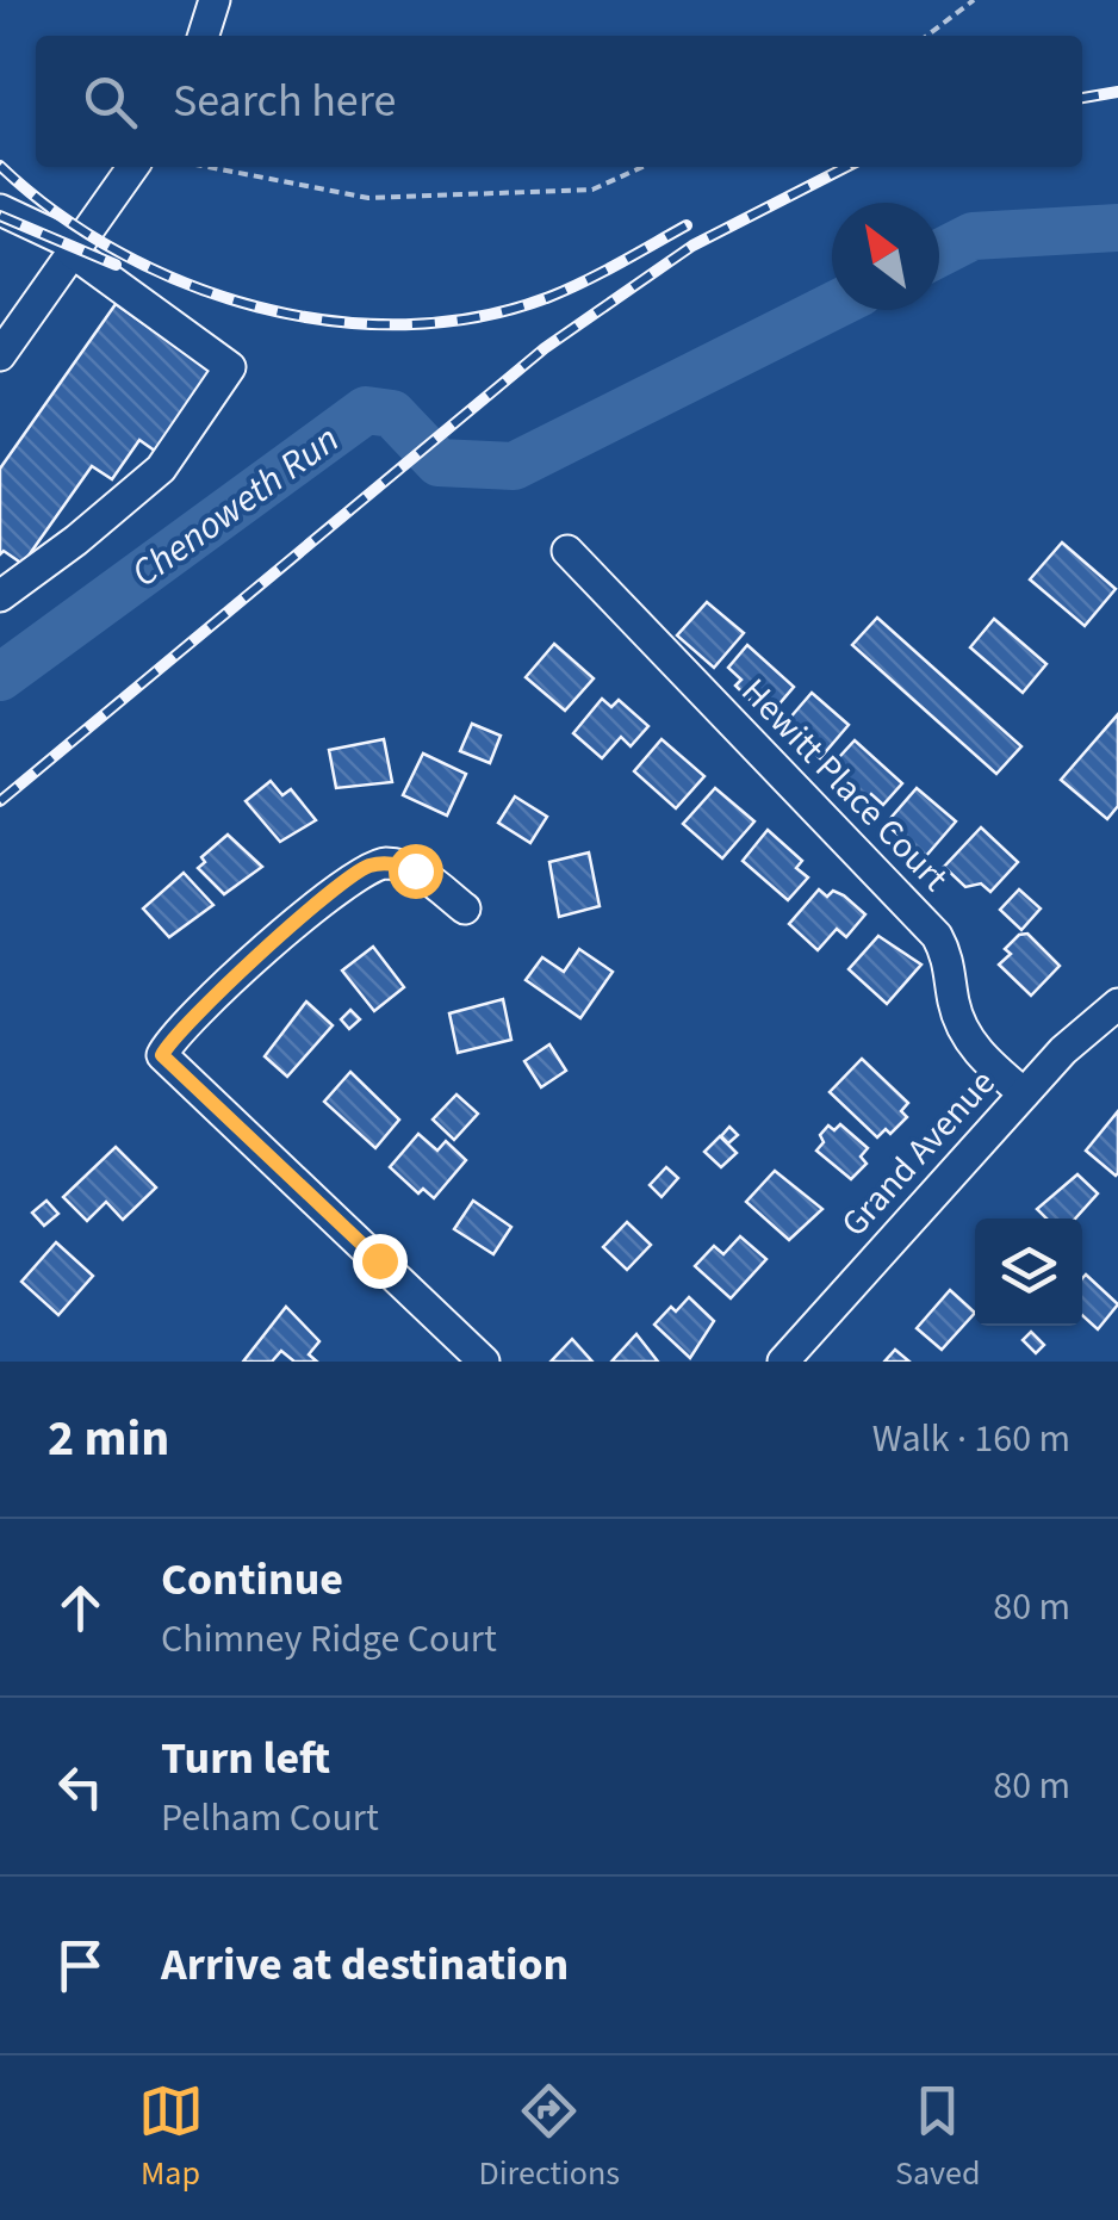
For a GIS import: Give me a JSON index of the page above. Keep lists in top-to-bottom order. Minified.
{"streets":{"street":["Hewitt Place Court","Grand Avenue"]},"crossings":[["Hewitt Place Court","Grand Avenue"]],"water":["Chenoweth Run"],"north":"top left","page":{"search":"Search here","heading":["2 min","Walk · 160 m"],"list":[["Continue","Chimney Ridge Court","80 m"],["Turn left","Pelham Court","80 m"],"Arrive at destination"],"nav":["Map","Directions","Saved"]}}
